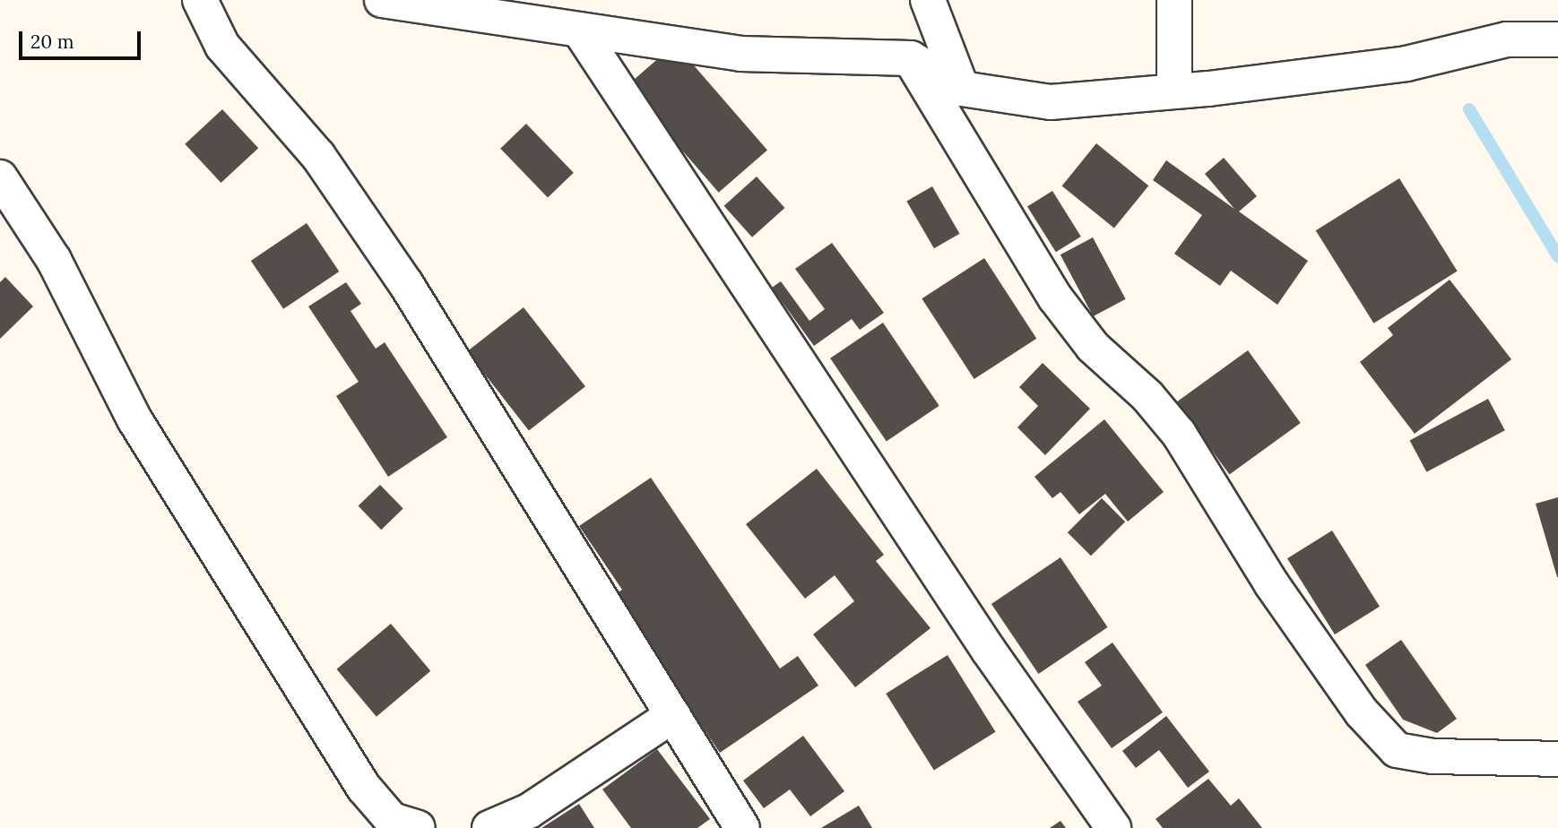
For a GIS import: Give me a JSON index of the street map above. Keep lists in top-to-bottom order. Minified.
{"scale_bar":"20 m"}
